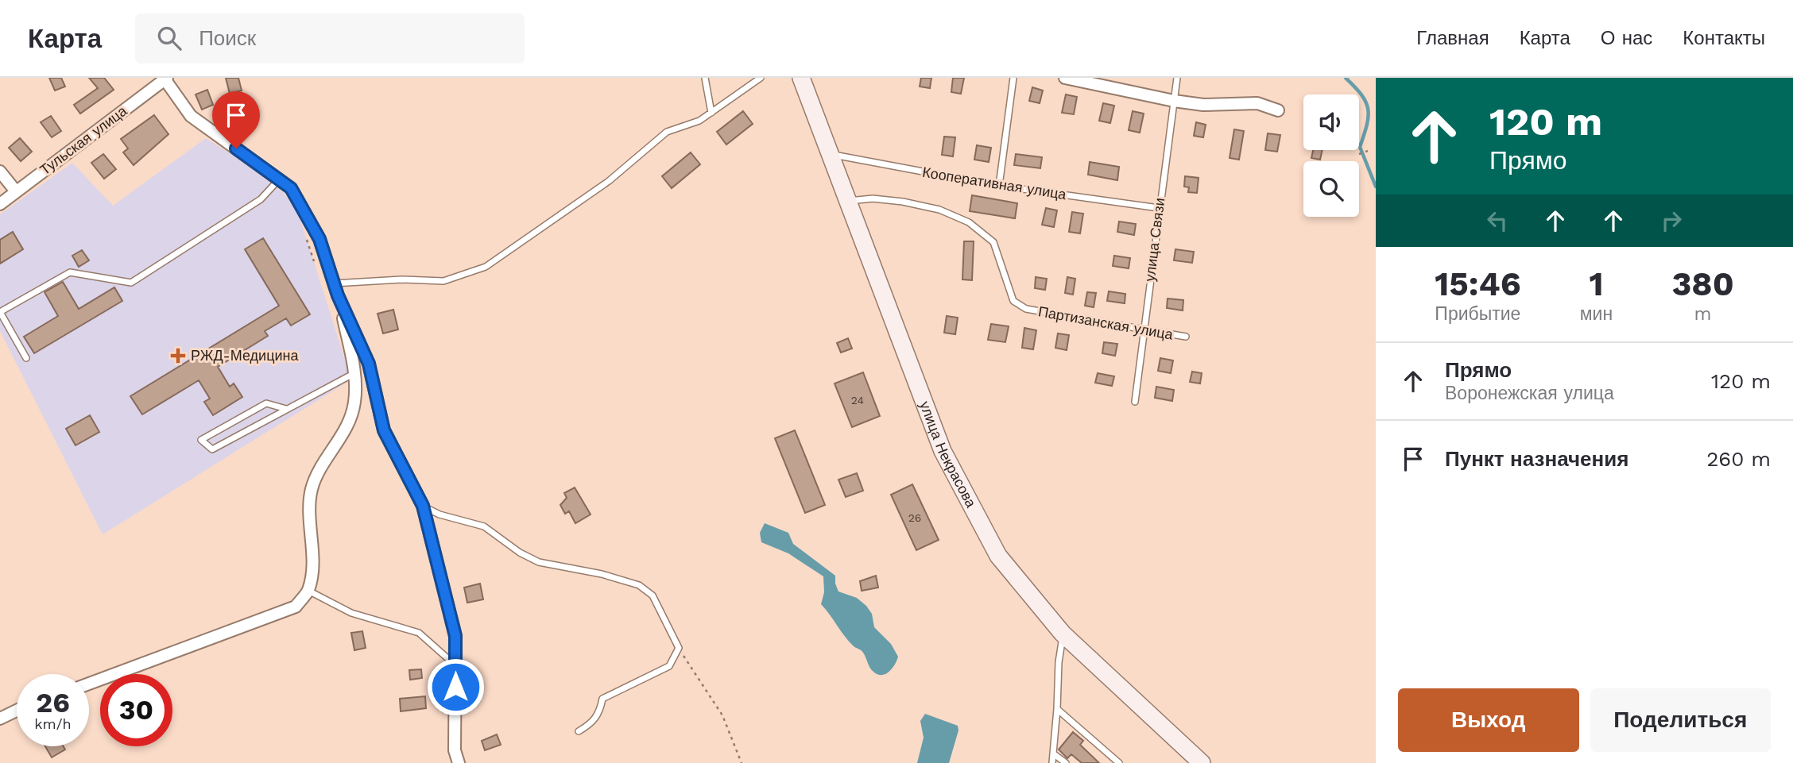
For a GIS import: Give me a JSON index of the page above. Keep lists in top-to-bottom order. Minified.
{"streets":{"main road":["улица Некрасова"],"street":["Тульская улица"],"lane":["Кооперативная улица","улица Связи","Партизанская улица"]},"crossings":[["Кооперативная улица","улица Связи"],["Кооперативная улица","улица Некрасова"],["улица Связи","Партизанская улица"],["Партизанская улица","улица Некрасова"]],"places":{"health":["РЖД-Медицина"]},"house_numbers":["24","26"],"page":{"header":"Карта","search":"Поиск","nav":["Главная","Карта","О нас","Контакты"],"turn":["120 m","Прямо"],"eta":["15:46","Прибытие","1","мин","380","m"],"list":[{"name":"Прямо","note":"Воронежская улица","value":"120 m"},{"name":"Пункт назначения","value":"260 m"}],"speed":"26 km/h","limit":"30","buttons":["Выход","Поделиться"]}}
